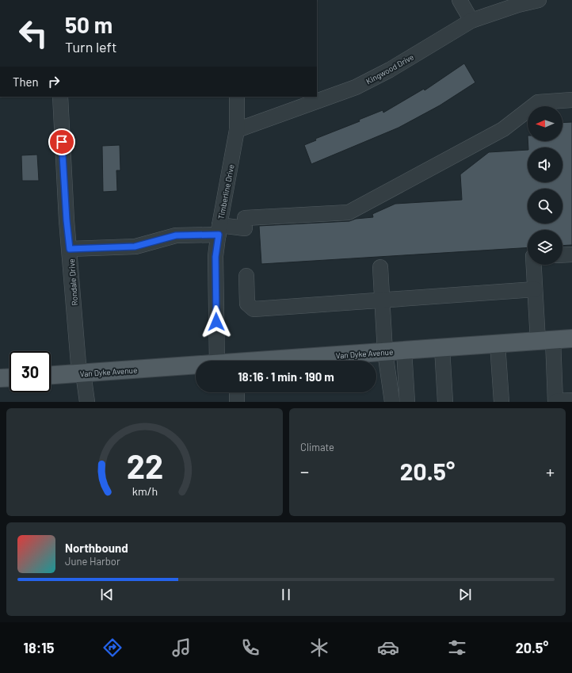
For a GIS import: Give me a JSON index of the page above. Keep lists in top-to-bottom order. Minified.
{"streets":{"main road":["Van Dyke Avenue"],"street":["Kingwood Drive","Timberline Drive","Rondale Drive"]},"crossings":[["Kingwood Drive","Timberline Drive"],["Rondale Drive","Van Dyke Avenue"]],"north":"left","page":{"turn":["50 m","Turn left"],"then":"Then","limit":"30","trip":"18:16 · 1 min · 190 m","tile":"Climate","heat":["−","20.5°","+"],"song":["Northbound","June Harbor"],"tabs":["18:15","20.5°"],"gauge":["22","km/h"]}}
